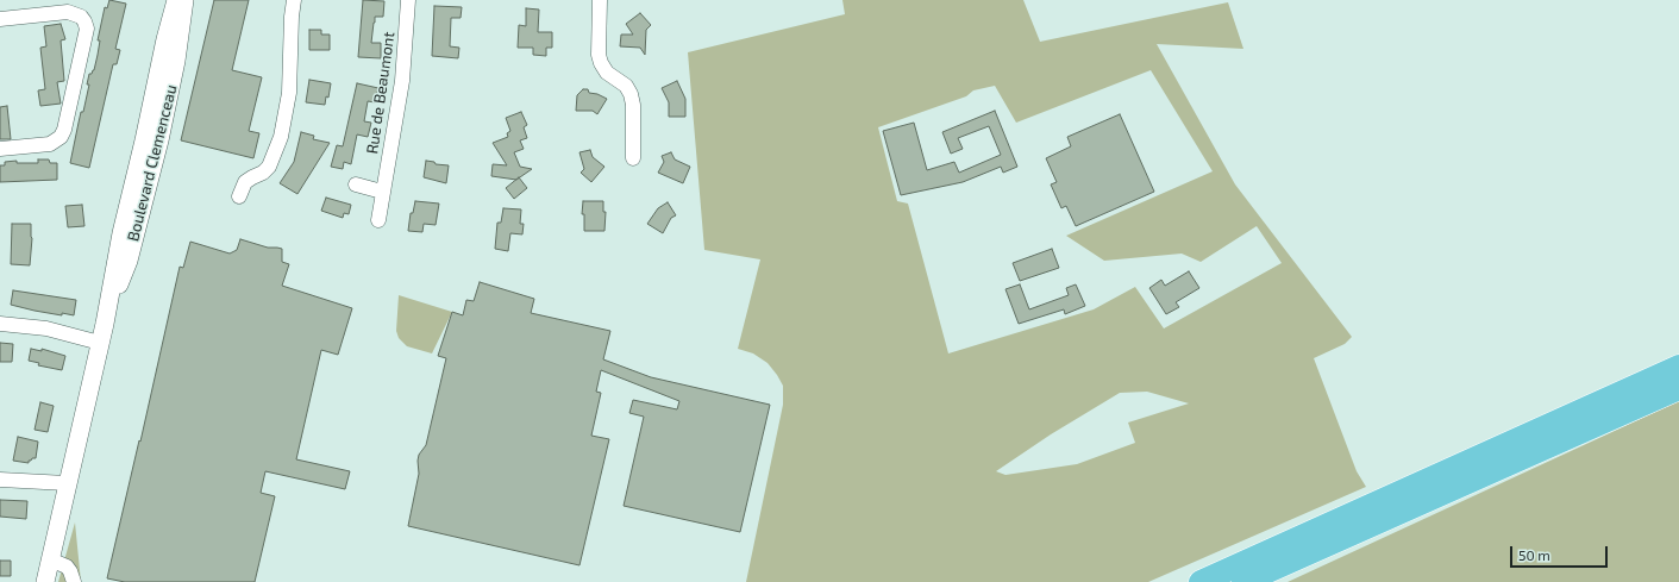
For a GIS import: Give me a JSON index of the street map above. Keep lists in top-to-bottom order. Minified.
{"streets":{"street":["Rue de Beaumont","Boulevard Clemenceau"]},"scale_bar":"50 m"}
